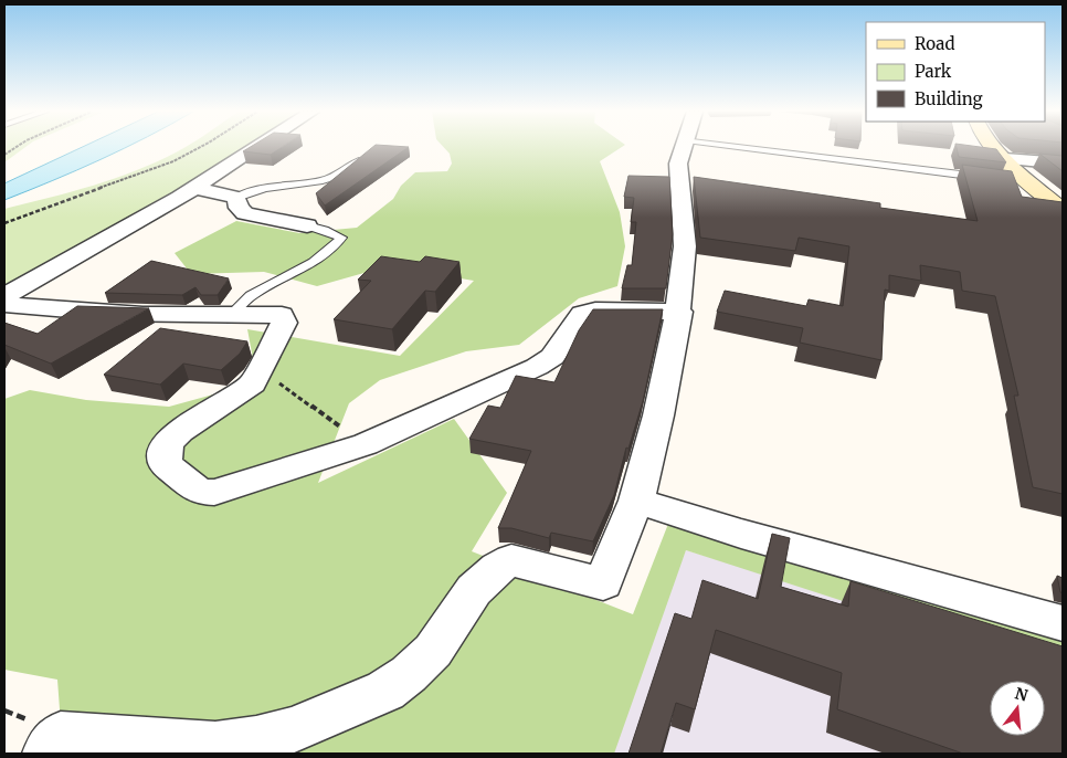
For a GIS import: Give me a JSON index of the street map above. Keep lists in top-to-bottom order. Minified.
{"legend":["Road","Park","Building"],"north":"top"}
